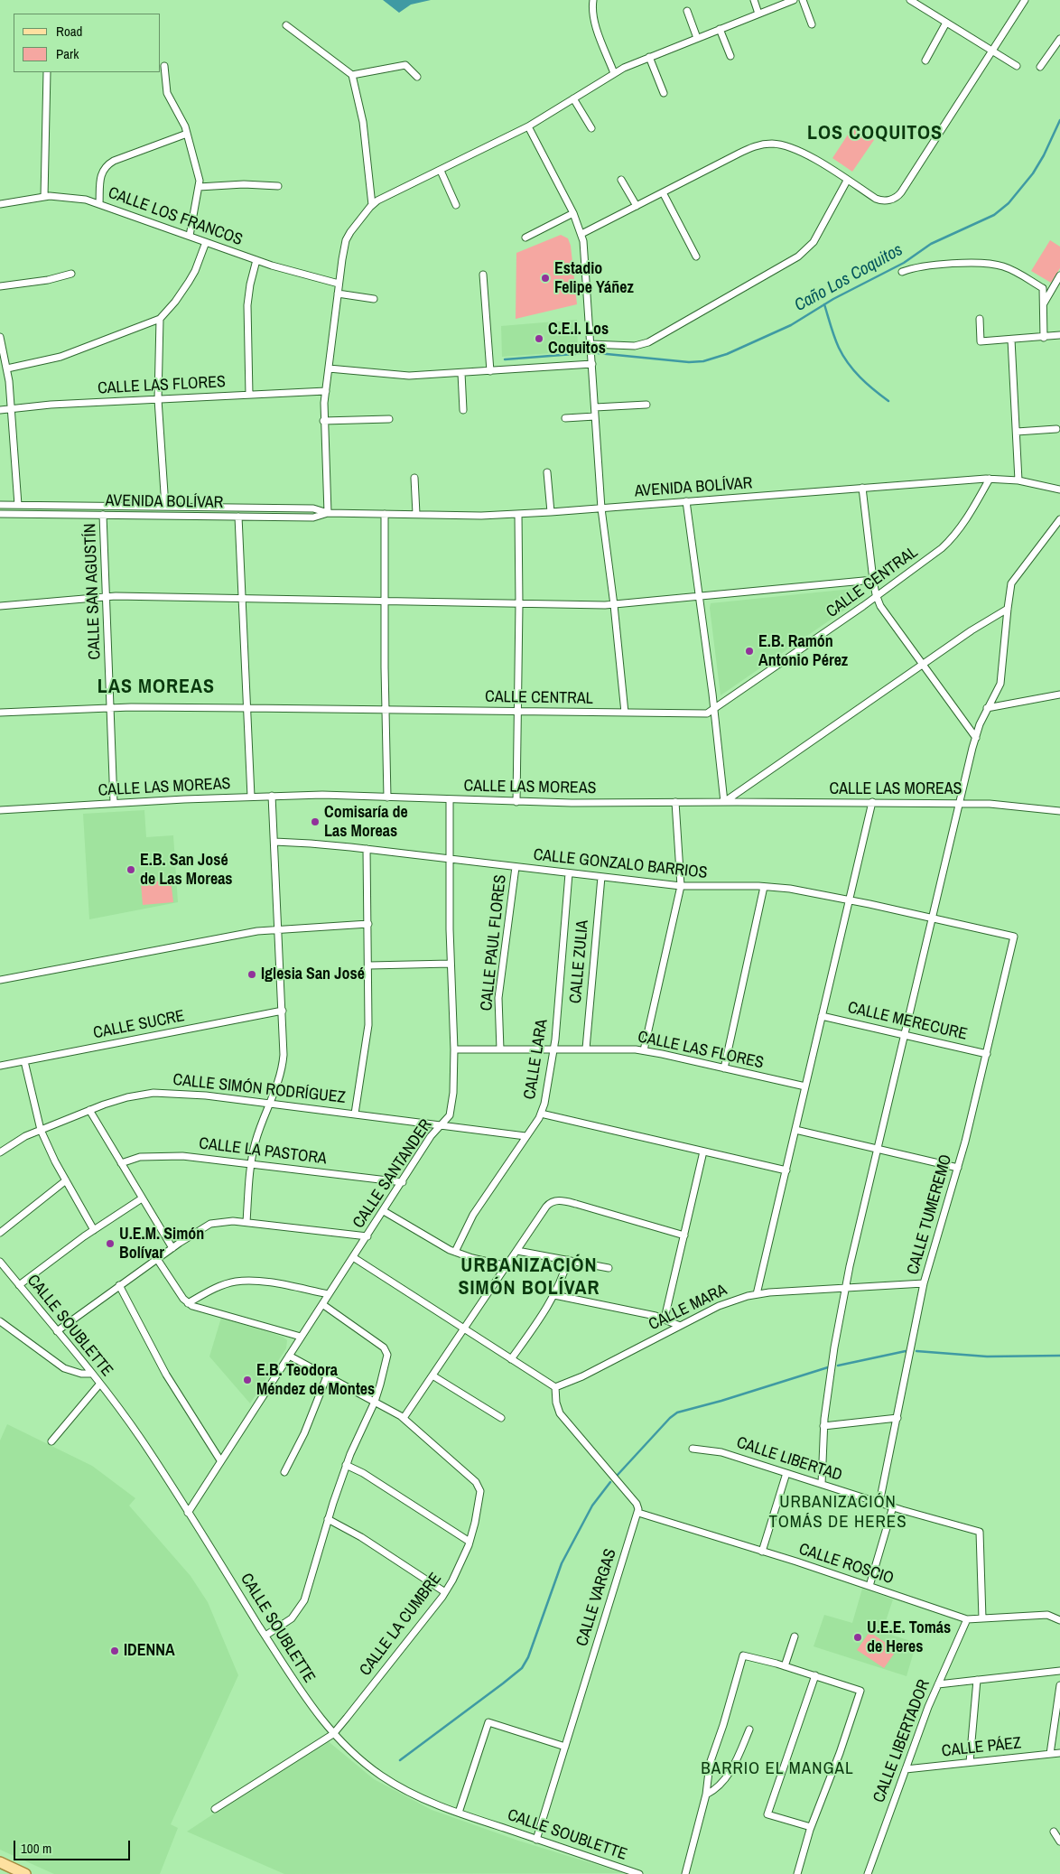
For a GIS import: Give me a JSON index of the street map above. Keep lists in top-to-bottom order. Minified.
{"streets":{"street":["CALLE LOS FRANCOS","CALLE LAS FLORES","AVENIDA BOLÍVAR","CALLE CENTRAL","CALLE SAN AGUSTÍN","CALLE LAS MOREAS","CALLE GONZALO BARRIOS","CALLE PAUL FLORES","CALLE ZULIA","CALLE MERECURE","CALLE SUCRE","CALLE LARA","CALLE SIMÓN RODRÍGUEZ","CALLE LA PASTORA","CALLE SANTANDER","CALLE TUMEREMO","CALLE MARA","CALLE SOUBLETTE","CALLE LIBERTAD","CALLE ROSCIO","CALLE VARGAS","CALLE LA CUMBRE","CALLE LIBERTADOR","CALLE PÁEZ"]},"crossings":[["CALLE LAS FLORES","CALLE PAUL FLORES"],["CALLE LAS FLORES","CALLE ZULIA"],["CALLE LAS FLORES","CALLE LARA"],["CALLE LAS FLORES","CALLE SANTANDER"],["AVENIDA BOLÍVAR","CALLE CENTRAL"],["AVENIDA BOLÍVAR","CALLE SAN AGUSTÍN"],["CALLE CENTRAL","CALLE SAN AGUSTÍN"],["CALLE SAN AGUSTÍN","CALLE LAS MOREAS"],["CALLE LAS MOREAS","CALLE SANTANDER"],["CALLE GONZALO BARRIOS","CALLE PAUL FLORES"],["CALLE GONZALO BARRIOS","CALLE ZULIA"],["CALLE GONZALO BARRIOS","CALLE LARA"],["CALLE GONZALO BARRIOS","CALLE SANTANDER"],["CALLE GONZALO BARRIOS","CALLE TUMEREMO"],["CALLE MERECURE","CALLE TUMEREMO"],["CALLE LARA","CALLE SIMÓN RODRÍGUEZ"],["CALLE SIMÓN RODRÍGUEZ","CALLE SANTANDER"],["CALLE LA PASTORA","CALLE SANTANDER"],["CALLE SANTANDER","CALLE SOUBLETTE"],["CALLE SANTANDER","CALLE LA CUMBRE"],["CALLE TUMEREMO","CALLE MARA"],["CALLE TUMEREMO","CALLE LIBERTAD"],["CALLE SOUBLETTE","CALLE VARGAS"],["CALLE SOUBLETTE","CALLE LA CUMBRE"],["CALLE ROSCIO","CALLE VARGAS"],["CALLE ROSCIO","CALLE LIBERTADOR"],["CALLE LIBERTADOR","CALLE PÁEZ"]],"districts":["LOS COQUITOS","LAS MOREAS","URBANIZACIÓN SIMÓN BOLÍVAR","URBANIZACIÓN TOMÁS DE HERES","BARRIO EL MANGAL"],"water":["Caño Los Coquitos"],"places":["Estadio Felipe Yáñez","C.E.I. Los Coquitos","E.B. Ramón Antonio Pérez","Comisaría de Las Moreas","E.B. San José de Las Moreas","Iglesia San José","U.E.M. Simón Bolívar","E.B. Teodora Méndez de Montes","U.E.E. Tomás de Heres","IDENNA"],"legend":["Road","Park"],"scale_bar":"100 m"}
